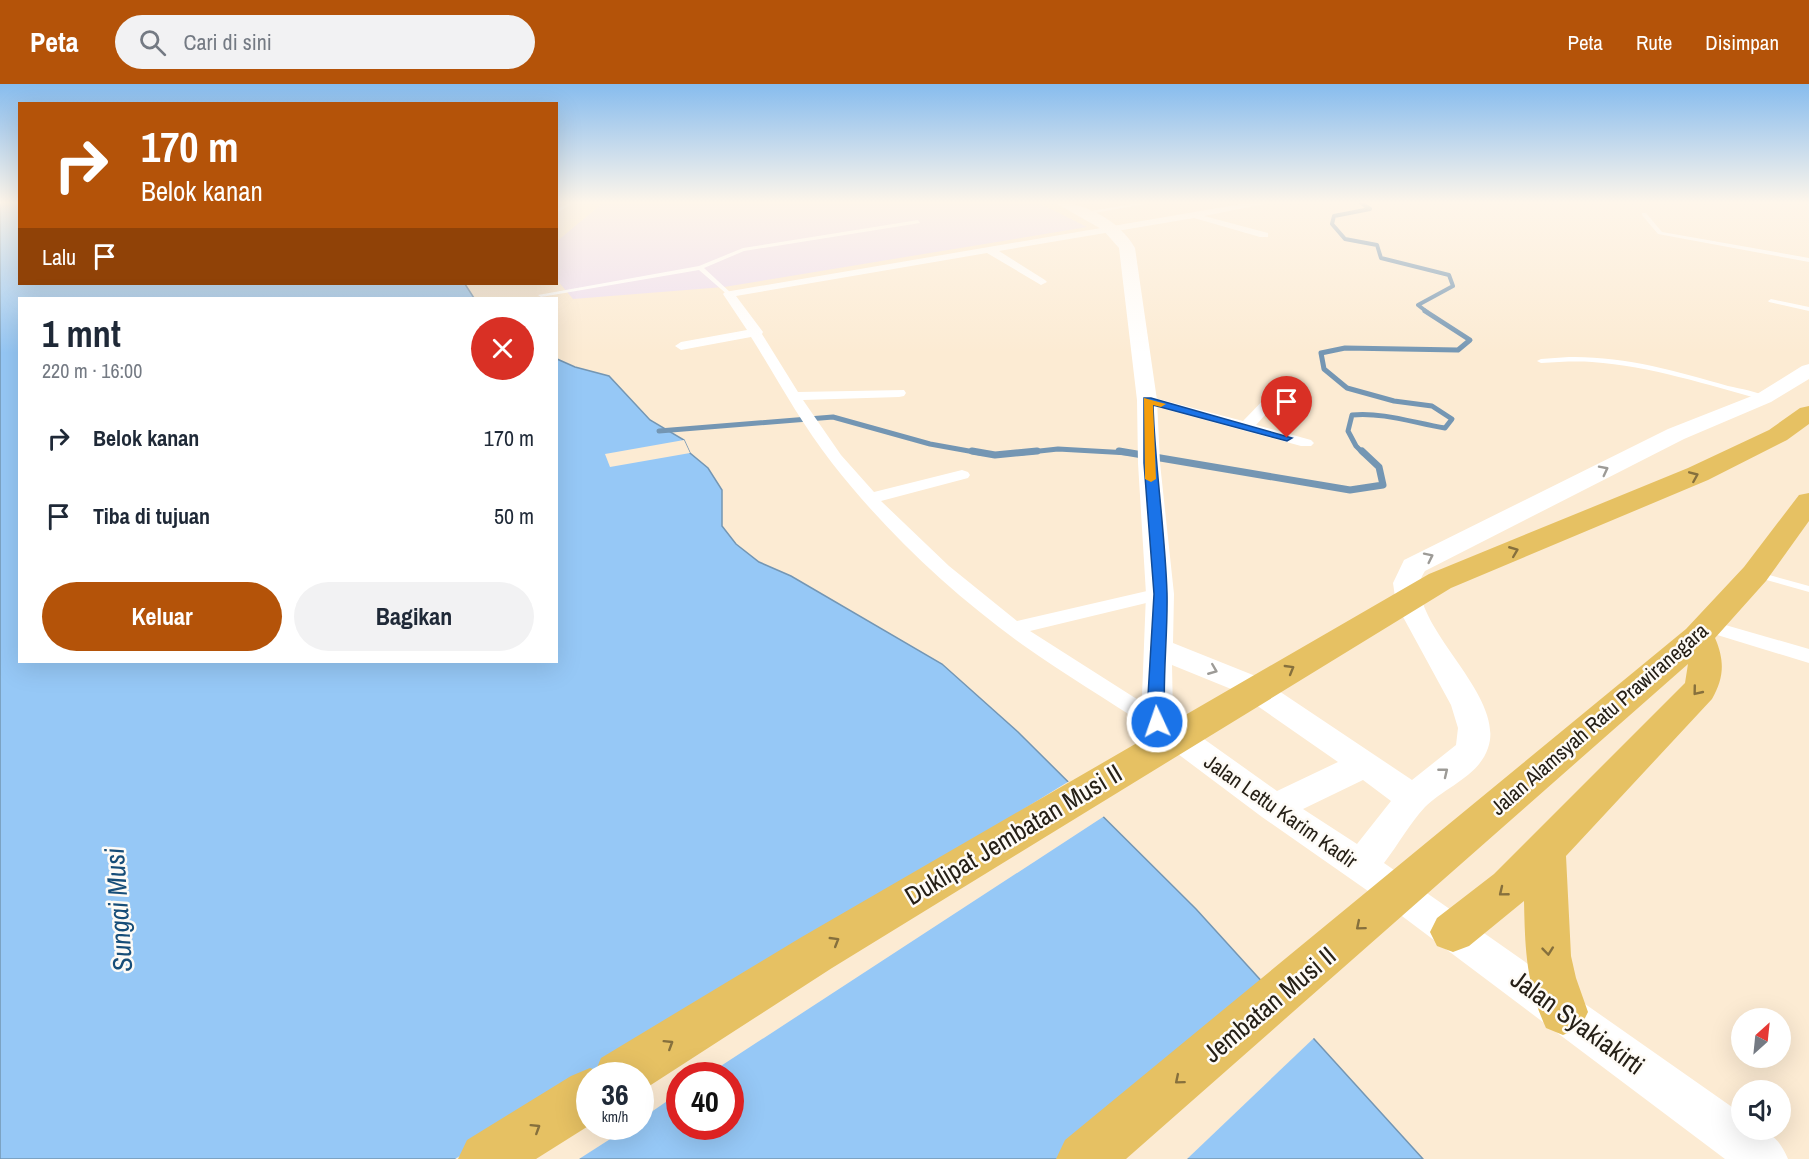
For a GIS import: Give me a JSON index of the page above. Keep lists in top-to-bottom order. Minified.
{"streets":{"highway":["Jalan Alamsyah Ratu Prawiranegara","Duklipat Jembatan Musi II","Jembatan Musi II"],"street":["Jalan Lettu Karim Kadir","Jalan Syakiakirti"]},"crossings":[["Jalan Alamsyah Ratu Prawiranegara","Jembatan Musi II"],["Jalan Lettu Karim Kadir","Jalan Syakiakirti"]],"one_way":["Duklipat Jembatan Musi II","Jembatan Musi II"],"water":["Sungai Musi"],"north":"top right","page":{"header":"Peta","search":"Cari di sini","nav":["Peta","Rute","Disimpan"],"turn":["170 m","Belok kanan"],"then":"Lalu","heading":["1 mnt","220 m · 16:00"],"list":[{"name":"Belok kanan","value":"170 m"},{"name":"Tiba di tujuan","value":"50 m"}],"buttons":["Keluar","Bagikan"],"speed":"36 km/h","limit":"40"}}
